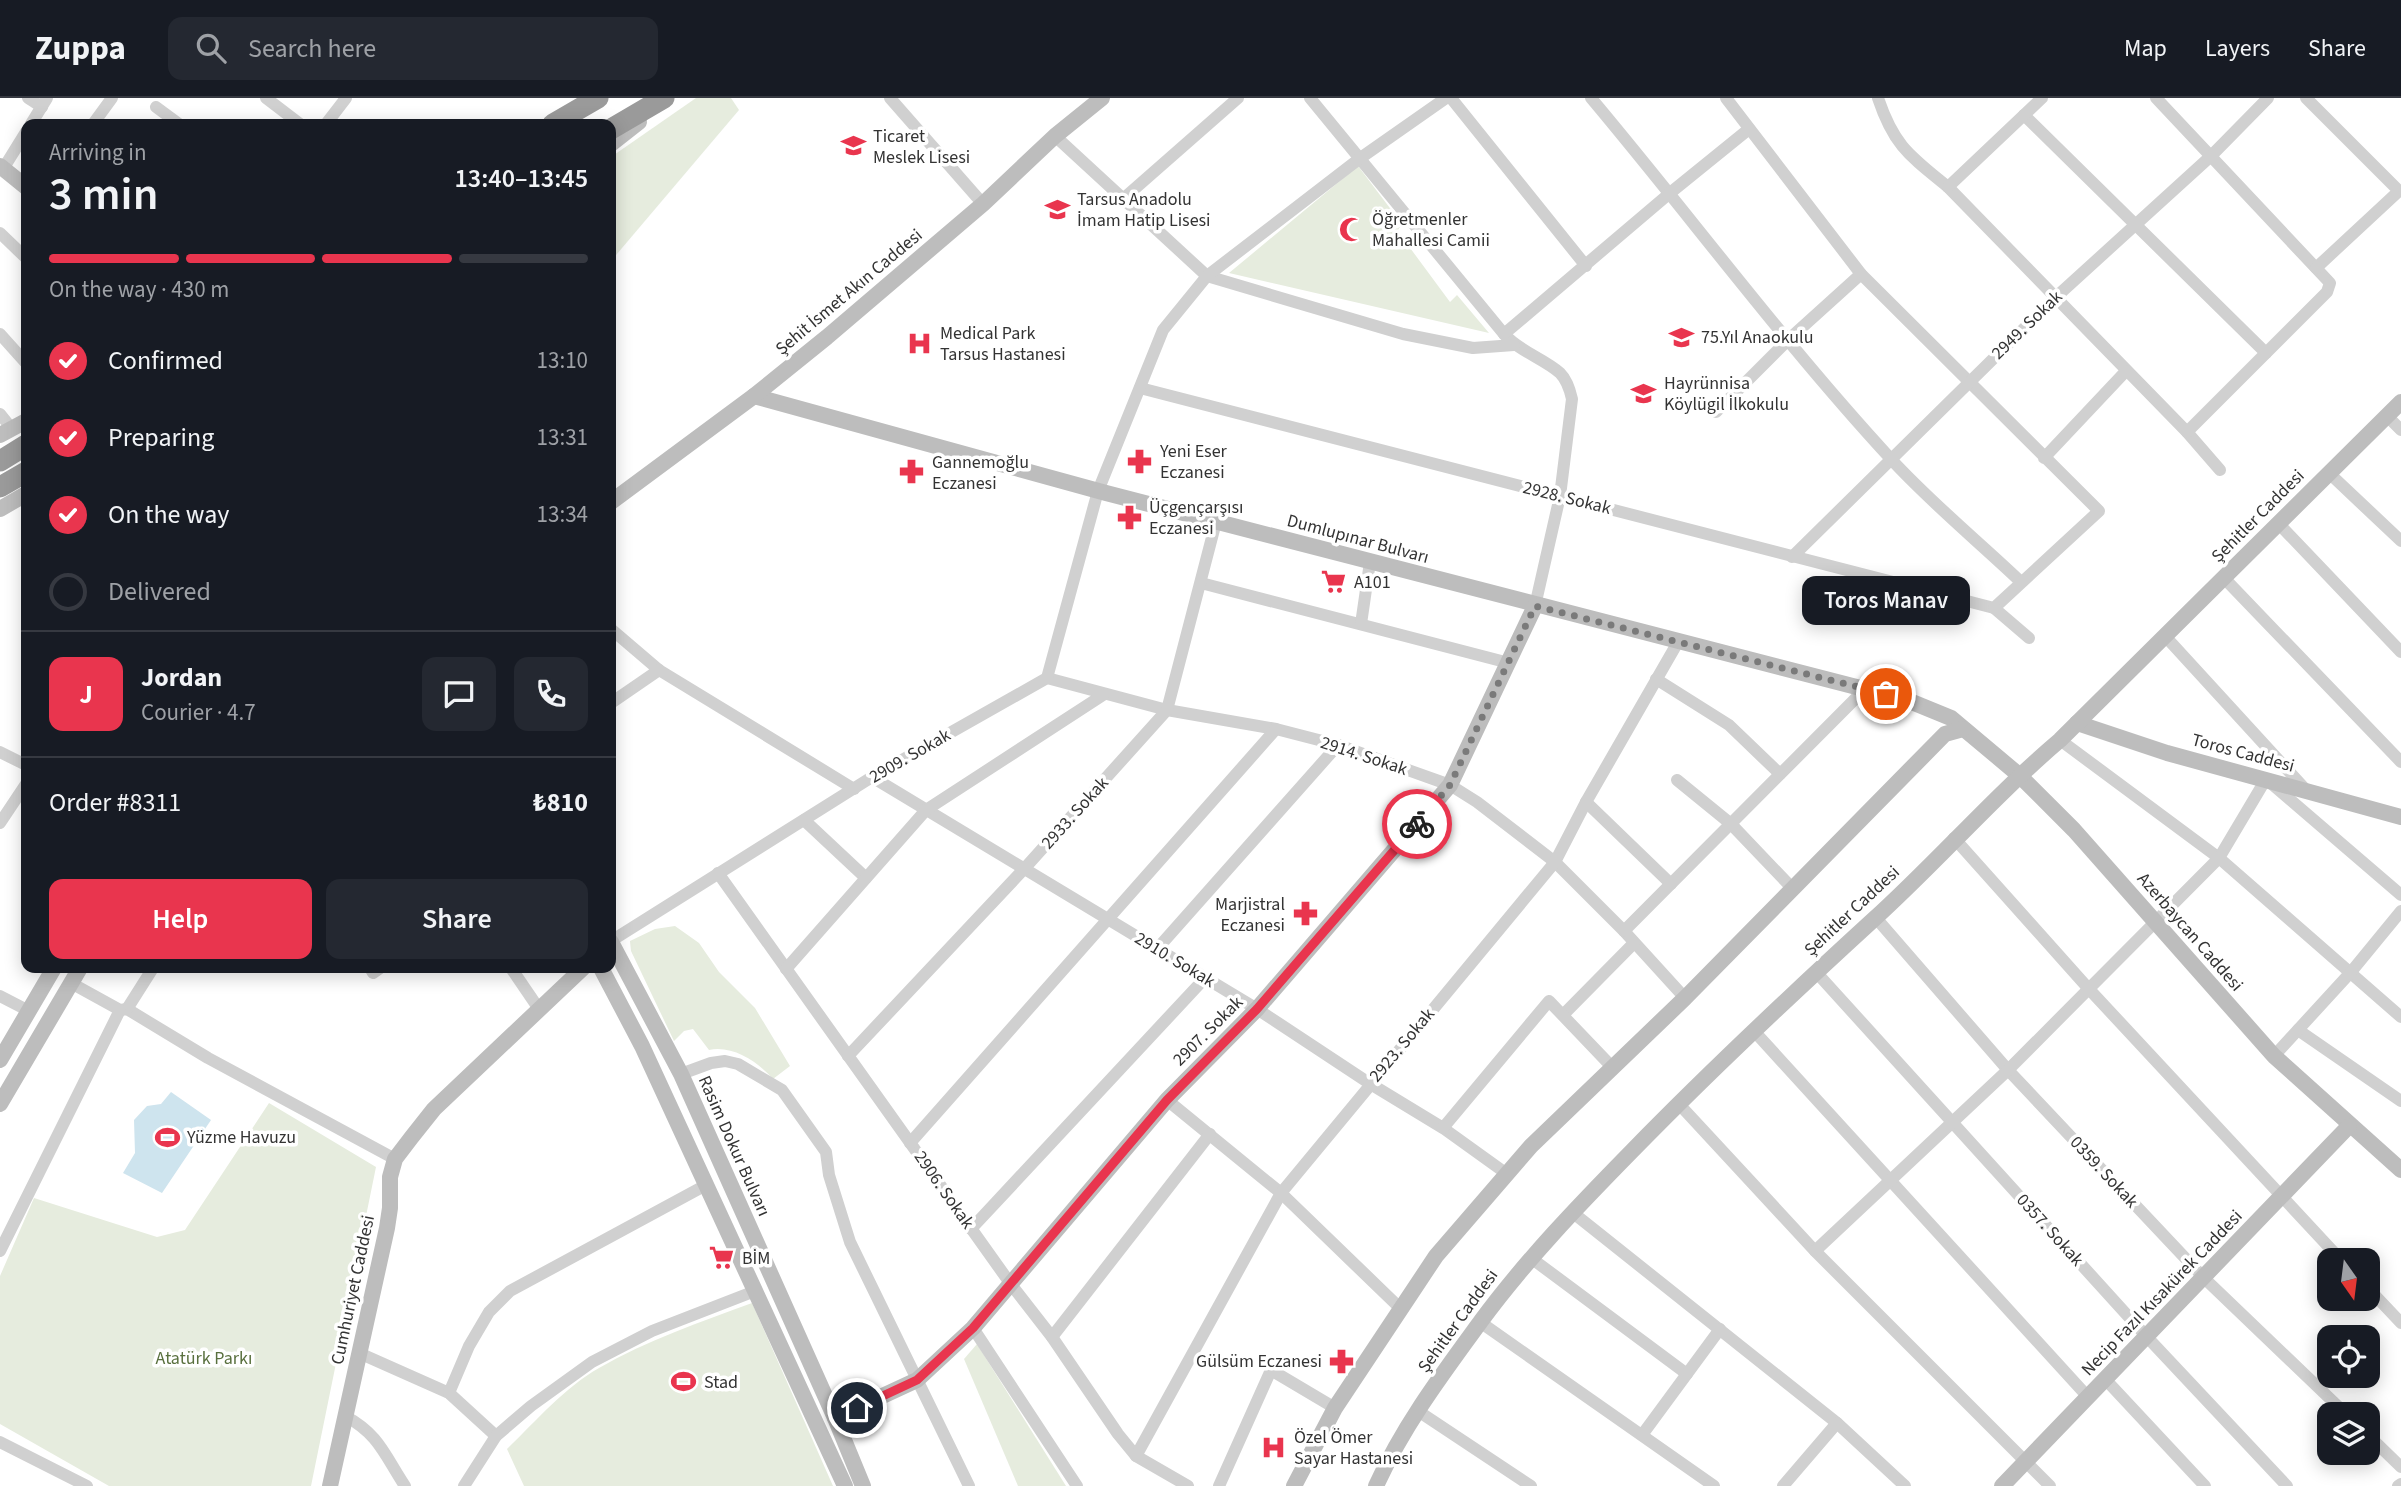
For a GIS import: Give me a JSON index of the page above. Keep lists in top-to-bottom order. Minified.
{"streets":{"street":["Şehit İsmet Akın Caddesi","2949. Sokak","2928. Sokak","Şehitler Caddesi","Dumlupınar Bulvarı","Toros Caddesi","2909. Sokak","2914. Sokak","2933. Sokak","Azerbaycan Caddesi","2910. Sokak","2907. Sokak","2923. Sokak","Rasim Dokur Bulvarı","0359. Sokak","2906. Sokak","0357. Sokak","Cumhuriyet Caddesi","Necip Fazıl Kısakürek Caddesi"]},"crossings":[["Şehit İsmet Akın Caddesi","Dumlupınar Bulvarı"],["2949. Sokak","2928. Sokak"],["Şehitler Caddesi","Toros Caddesi"],["Şehitler Caddesi","Azerbaycan Caddesi"],["Şehitler Caddesi","0359. Sokak"],["Şehitler Caddesi","0357. Sokak"],["Dumlupınar Bulvarı","2933. Sokak"],["Dumlupınar Bulvarı","Azerbaycan Caddesi"],["Dumlupınar Bulvarı","2907. Sokak"],["Dumlupınar Bulvarı","2923. Sokak"],["2909. Sokak","2914. Sokak"],["2909. Sokak","2910. Sokak"],["2909. Sokak","2906. Sokak"],["2914. Sokak","2933. Sokak"],["2914. Sokak","2907. Sokak"],["2914. Sokak","2923. Sokak"],["2933. Sokak","2910. Sokak"],["2933. Sokak","2906. Sokak"],["Azerbaycan Caddesi","Necip Fazıl Kısakürek Caddesi"],["2910. Sokak","2907. Sokak"],["2910. Sokak","2923. Sokak"],["2907. Sokak","Rasim Dokur Bulvarı"],["2907. Sokak","2906. Sokak"],["2923. Sokak","2906. Sokak"],["0359. Sokak","Necip Fazıl Kısakürek Caddesi"],["0357. Sokak","Necip Fazıl Kısakürek Caddesi"]],"parks":["Atatürk Parkı"],"places":{"school or university":["Ticaret Meslek Lisesi","Tarsus Anadolu İmam Hatip Lisesi","75.Yıl Anaokulu","Hayrünnisa Köylügil İlkokulu"],"mosque":["Öğretmenler Mahallesi Camii"],"hospital":["Medical Park Tarsus Hastanesi","Özel Ömer Sayar Hastanesi"],"pharmacy":["Yeni Eser Eczanesi","Gannemoğlu Eczanesi","Üçgençarşısı Eczanesi","Marjistral Eczanesi","Gülsüm Eczanesi"],"supermarket":["A101","BİM"],"other":["Toros Manav"],"sports":["Yüzme Havuzu","Stad"]},"north":"bottom","page":{"header":"Zuppa","search":"Search here","nav":["Map","Layers","Share"],"heading":["3 min","Arriving in","13:40–13:45"],"panel":["Jordan","Courier · 4.7","Order #8311","₺810"],"bar":"On the way · 430 m","list":[["Confirmed","13:10"],["Preparing","13:31"],["On the way","13:34"],"Delivered"],"bubble":"Toros Manav","round":"J","buttons":["Help","Share"]}}
